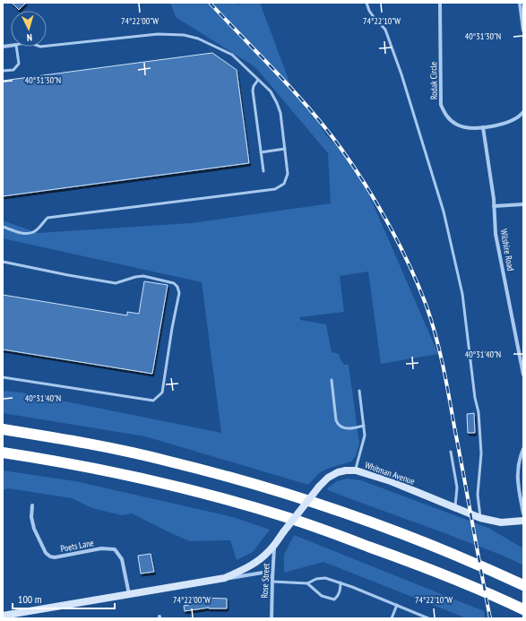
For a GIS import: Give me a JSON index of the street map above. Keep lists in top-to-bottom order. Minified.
{"streets":{"street":["Rodak Circle","Wilshire Road","Whitman Avenue","Poets Lane","Rose Street"]},"crossings":[["Rodak Circle","Wilshire Road"],["Whitman Avenue","Poets Lane"],["Whitman Avenue","Rose Street"]],"scale_bar":"100 m","north":"bottom","coordinates":["74°22'00\"W","74°22'10\"W","40°31'30\"N","40°31'40\"N"]}
